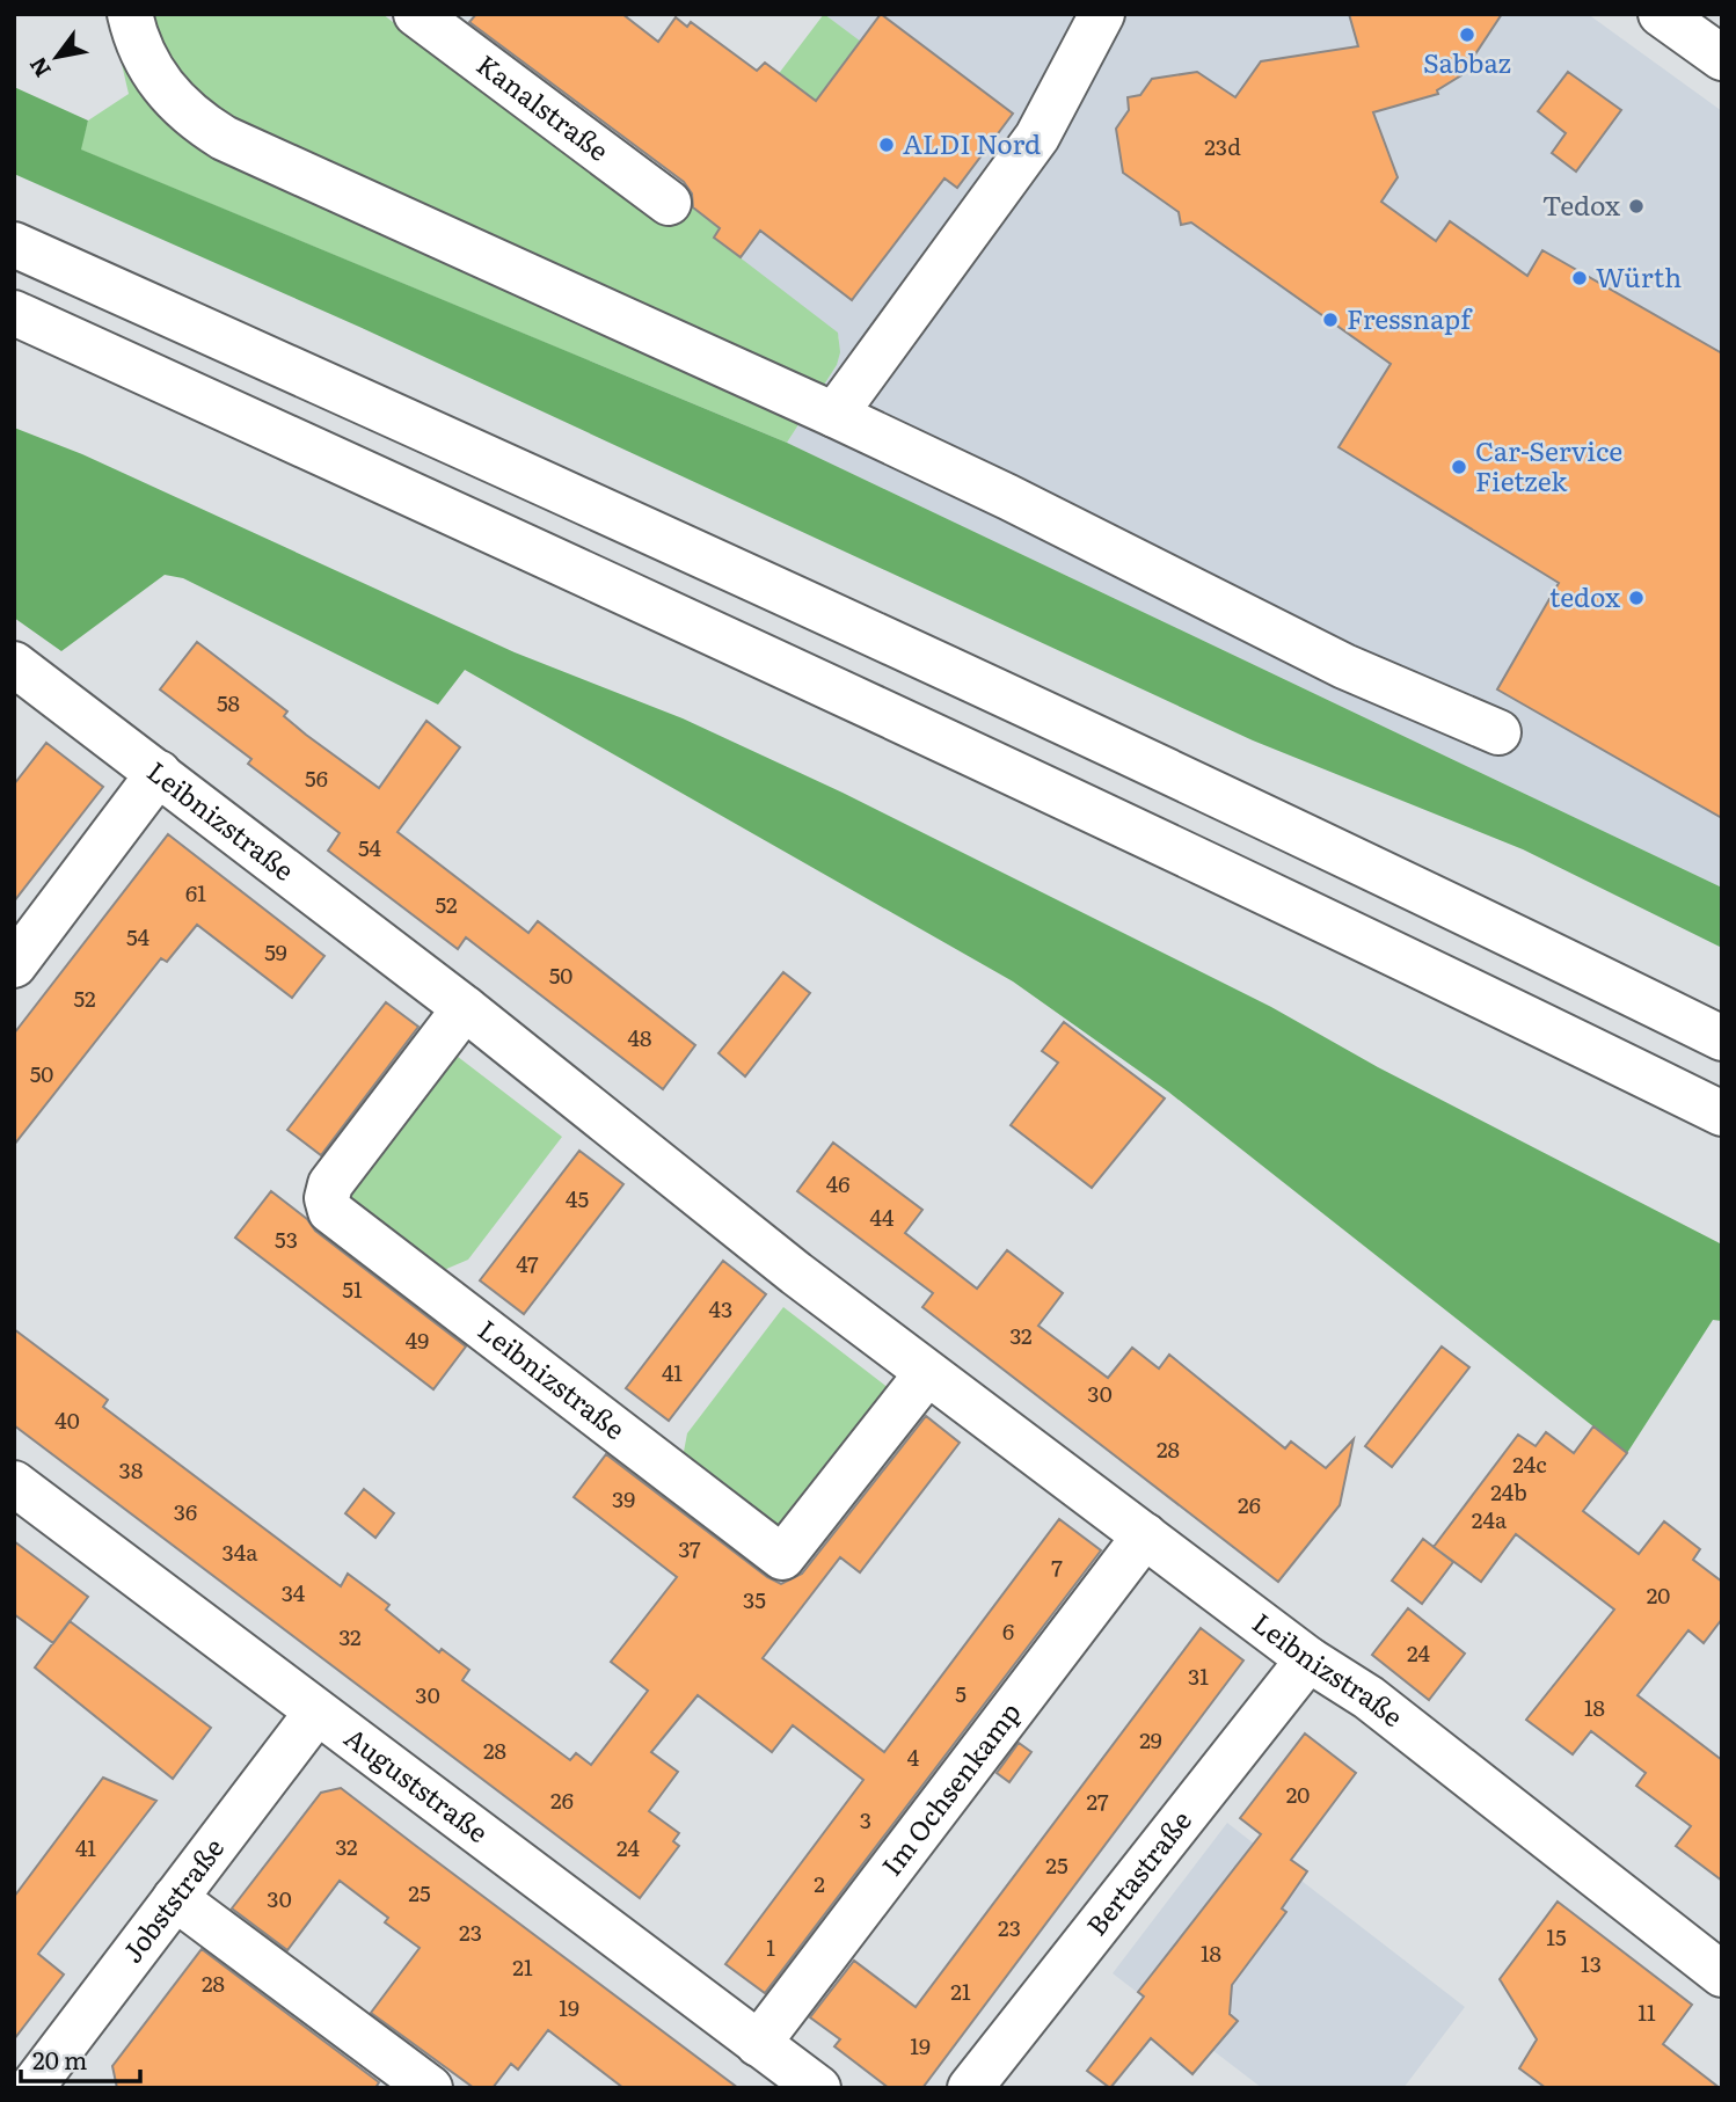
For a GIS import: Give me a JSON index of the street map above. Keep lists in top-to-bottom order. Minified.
{"streets":{"main road":["Kanalstraße","Leibnizstraße","Auguststraße","Im Ochsenkamp","Bertastraße","Jobststraße"]},"crossings":[["Leibnizstraße","Im Ochsenkamp"],["Leibnizstraße","Bertastraße"],["Auguststraße","Im Ochsenkamp"],["Auguststraße","Jobststraße"]],"places":["Sabbaz","ALDI Nord","Tedox","Würth","Fressnapf","Car-Service Fietzek","tedox"],"house_numbers":["23d","58","56","54","61","52","54","59","50","52","48","50","46","45","44","53","47","51","43","32","49","41","30","40","28","24c","38","24b","39","26","36","24a","37","34a","7","34","20","35","6","32","24","31","5","30","18","29","28","4","20","26","27","3","32","41","24","25","2","25","30","23","23","15","1","18","13","21","28","21","19","11","19"],"scale_bar":"20 m","north":"bottom left"}
